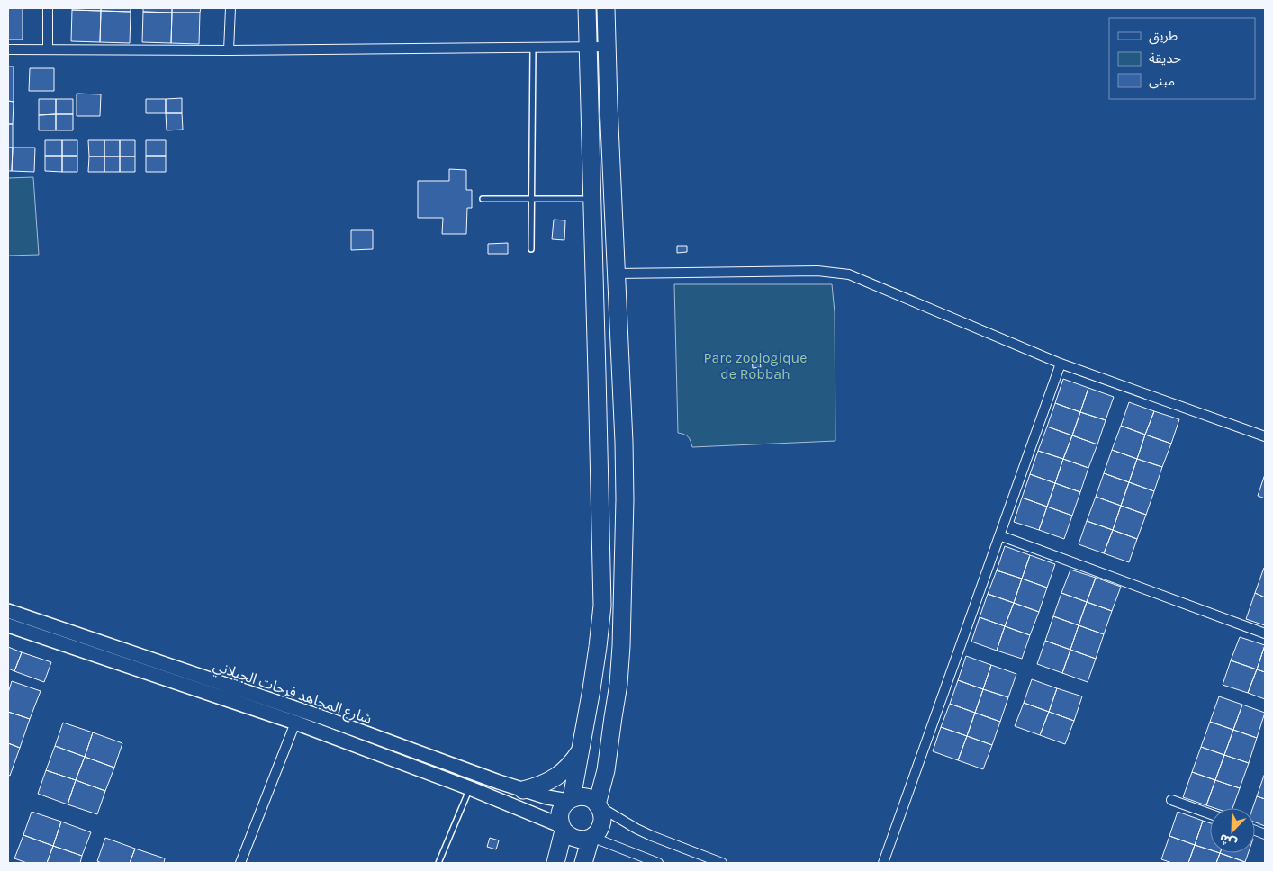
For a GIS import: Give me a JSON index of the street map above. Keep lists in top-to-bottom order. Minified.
{"streets":{"street":["شارع المجاهد فرحات الجيلاني"]},"parks":["Parc zoologique de Robbah"],"legend":["طريق","حديقة","مبنى"],"north":"bottom left"}
